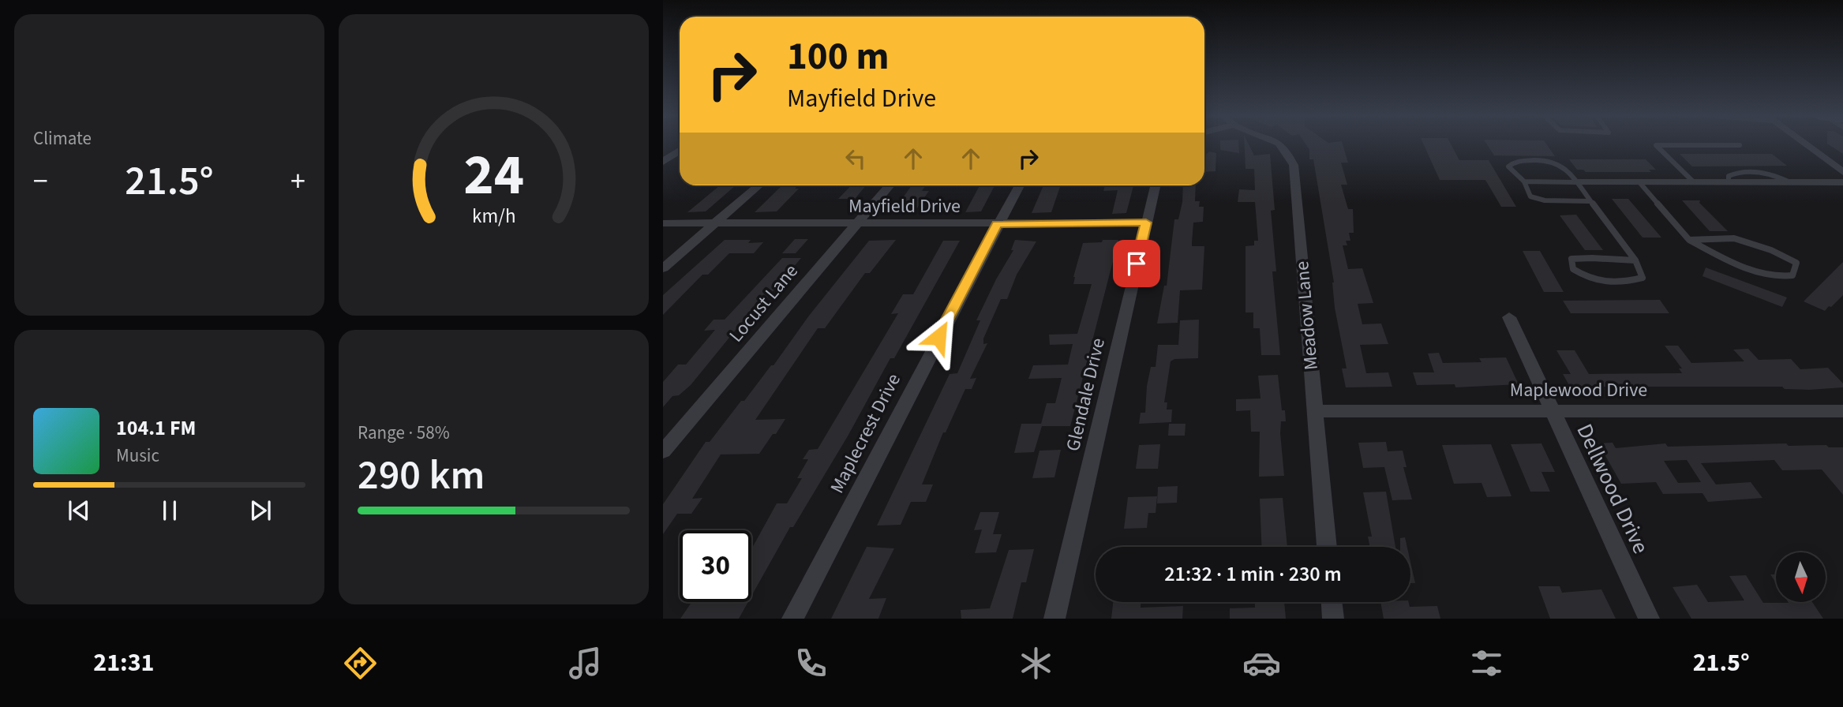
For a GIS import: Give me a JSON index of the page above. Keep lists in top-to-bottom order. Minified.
{"streets":{"street":["Mayfield Drive","Locust Lane","Meadow Lane","Maplewood Drive","Glendale Drive","Maplecrest Drive","Dellwood Drive"]},"crossings":[["Mayfield Drive","Locust Lane"],["Mayfield Drive","Glendale Drive"],["Mayfield Drive","Maplecrest Drive"],["Meadow Lane","Maplewood Drive"],["Maplewood Drive","Dellwood Drive"]],"north":"bottom","page":{"tile":["Climate",["Range · 58%","290 km"]],"turn":["100 m","Mayfield Drive"],"heat":["−","21.5°","+"],"song":["104.1 FM","Music"],"limit":"30","trip":"21:32 · 1 min · 230 m","tabs":["21:31","21.5°"],"gauge":["24","km/h"]}}
